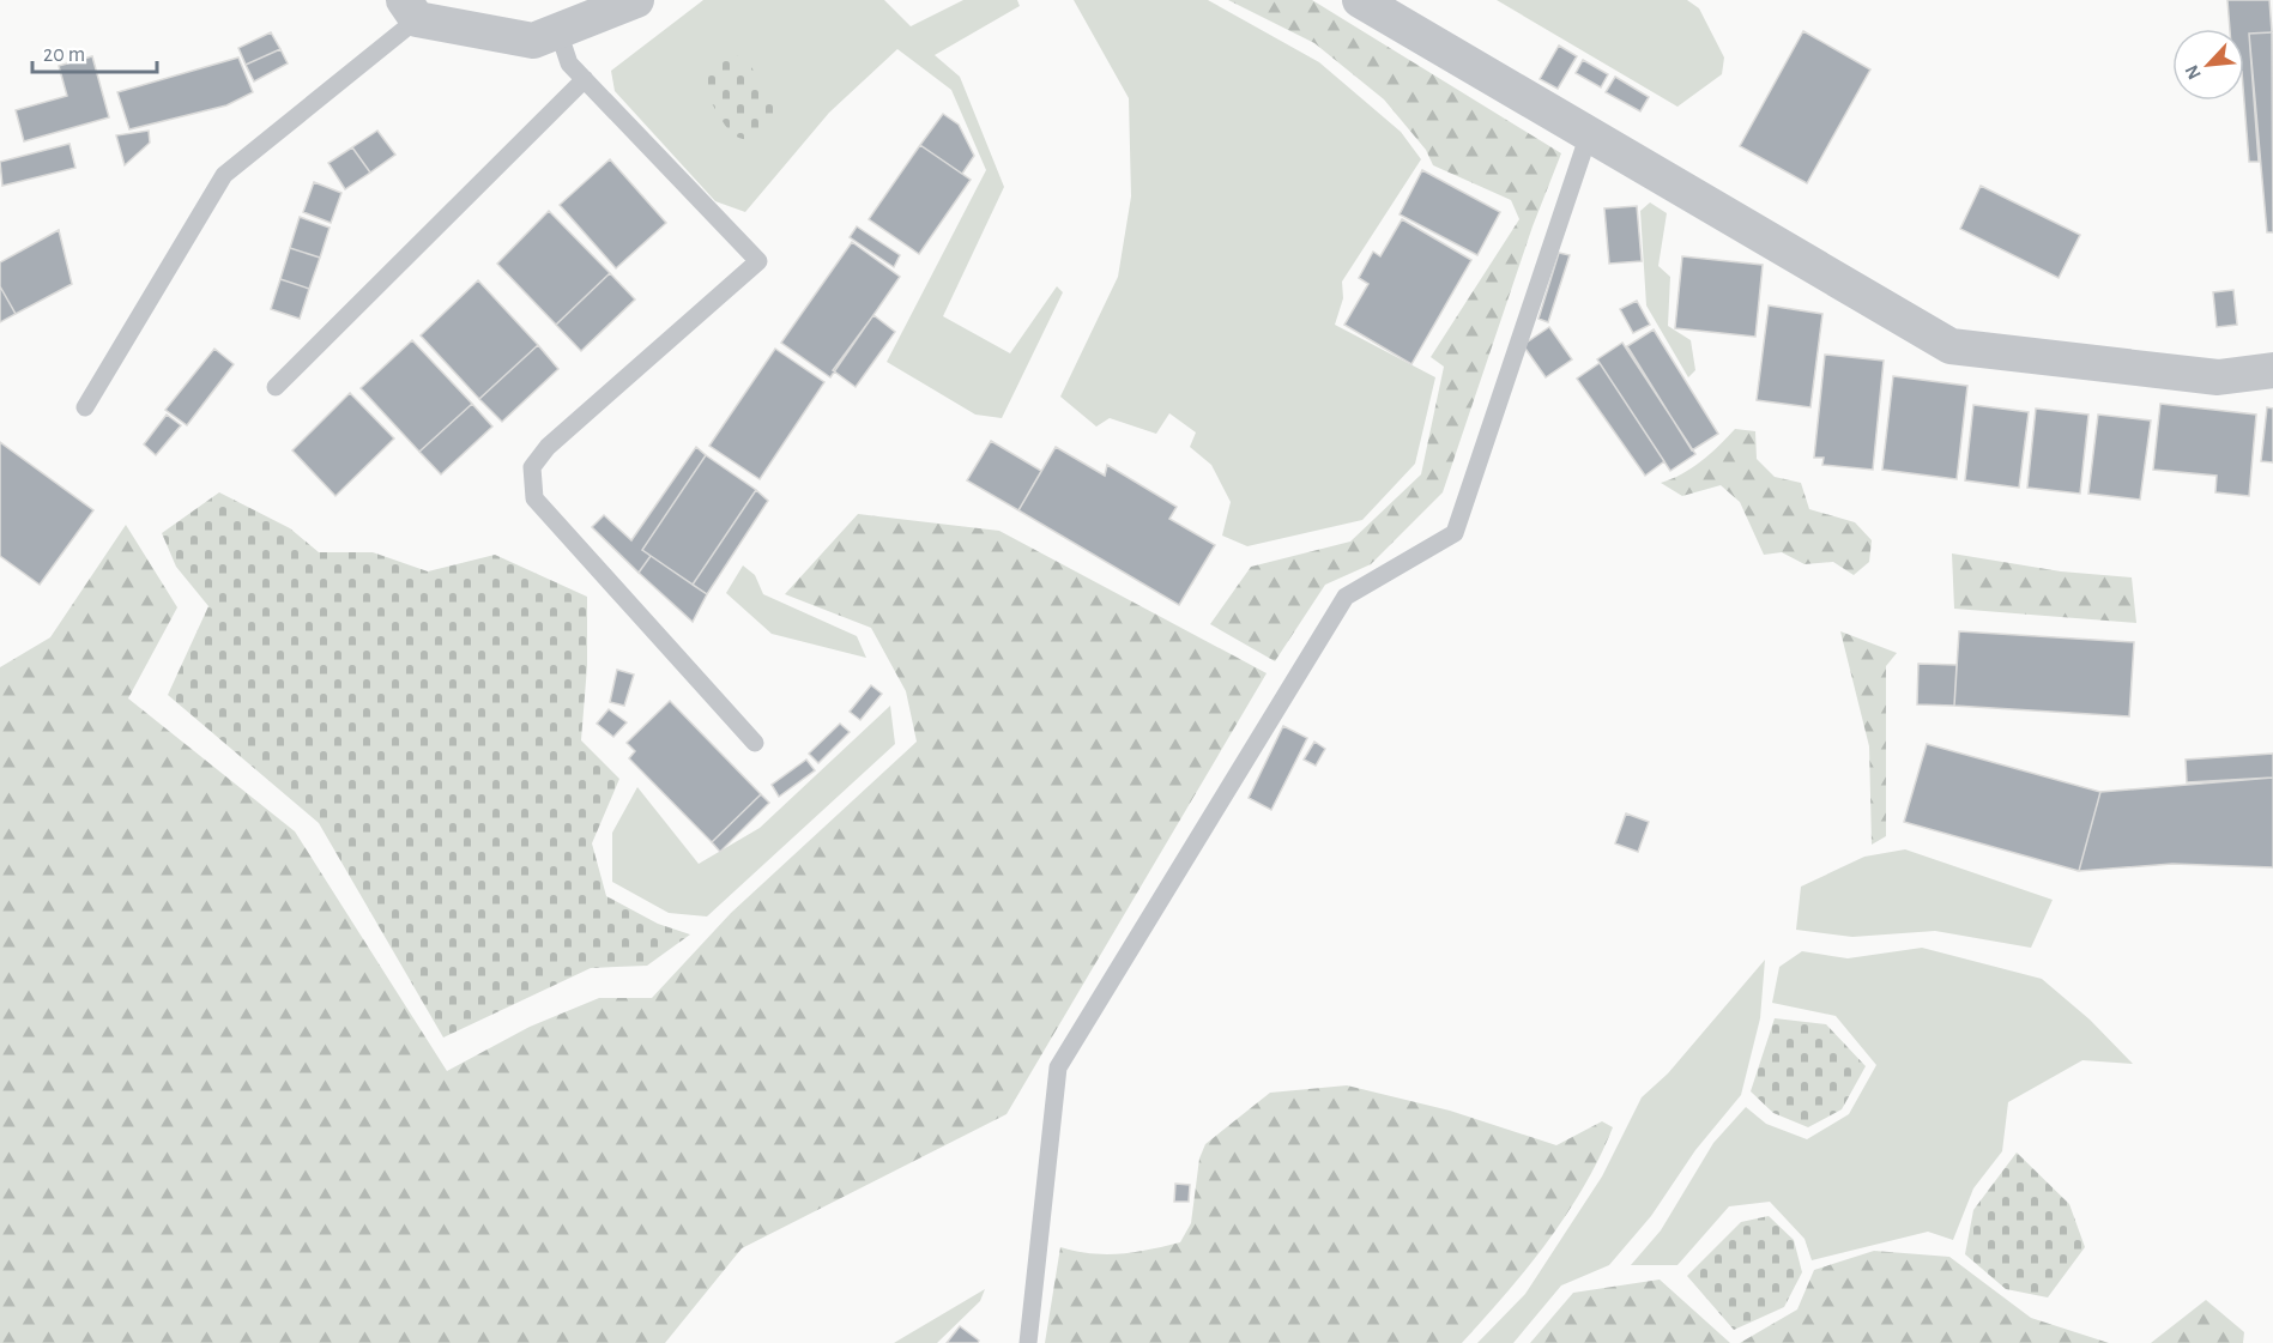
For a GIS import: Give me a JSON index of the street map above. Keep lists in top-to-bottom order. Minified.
{"scale_bar":"20 m","north":"bottom left"}
